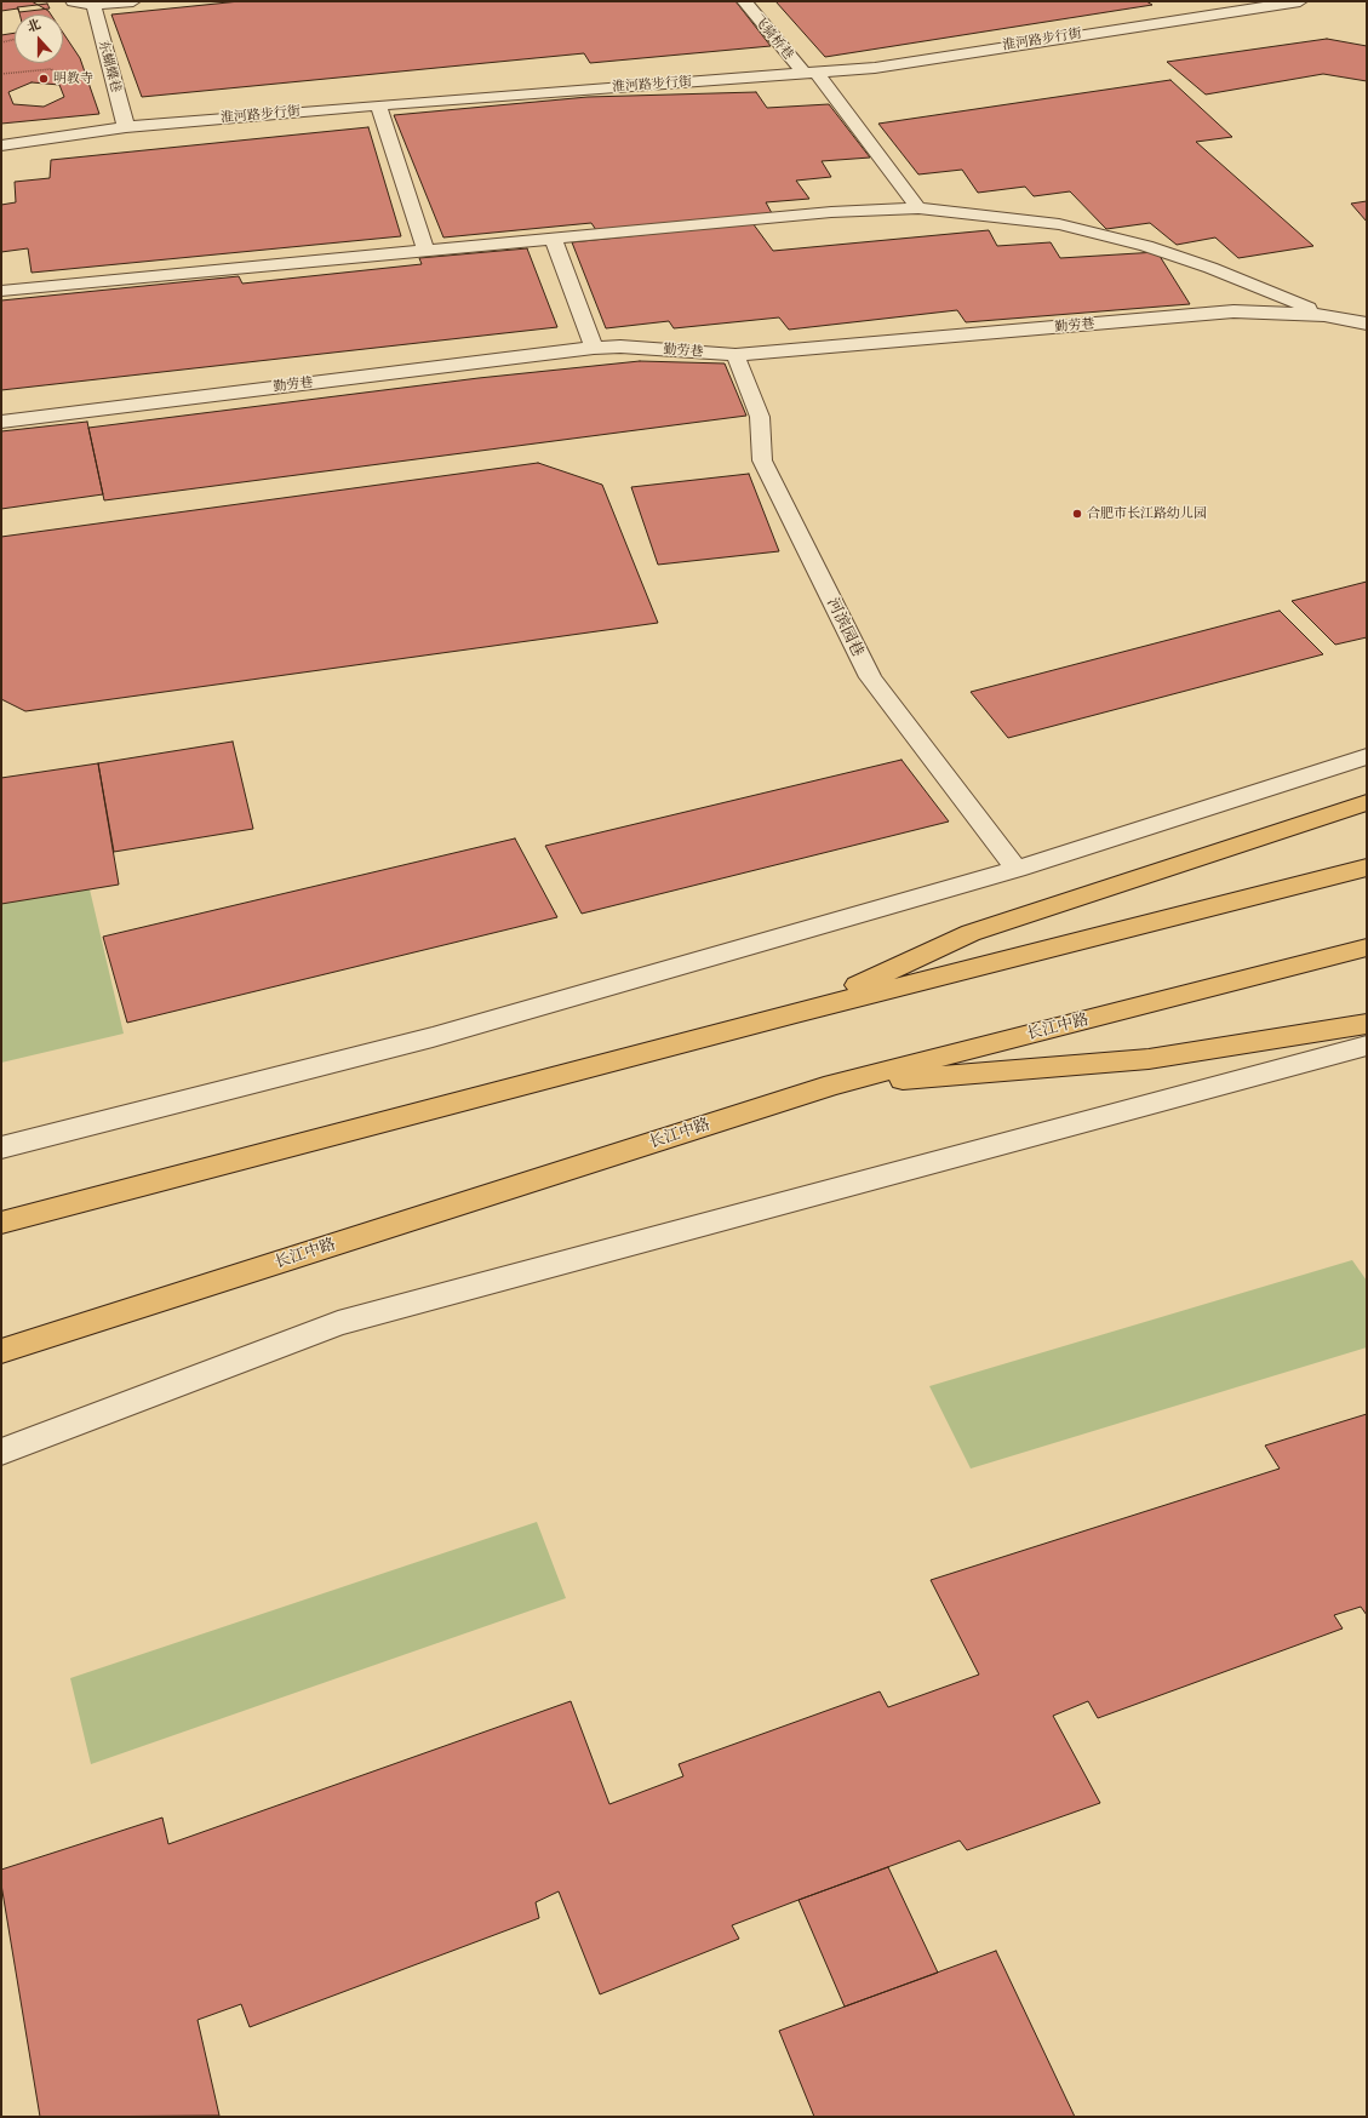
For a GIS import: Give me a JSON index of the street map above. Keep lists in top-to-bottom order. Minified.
{"streets":{"highway":["长江中路"],"street":["飞骑桥巷","淮河路步行街","东蝴蝶巷","勤劳巷","河滨园巷"]},"crossings":[["飞骑桥巷","淮河路步行街"],["淮河路步行街","东蝴蝶巷"],["勤劳巷","河滨园巷"]],"places":["明教寺","合肥市长江路幼儿园"],"north":"top"}
